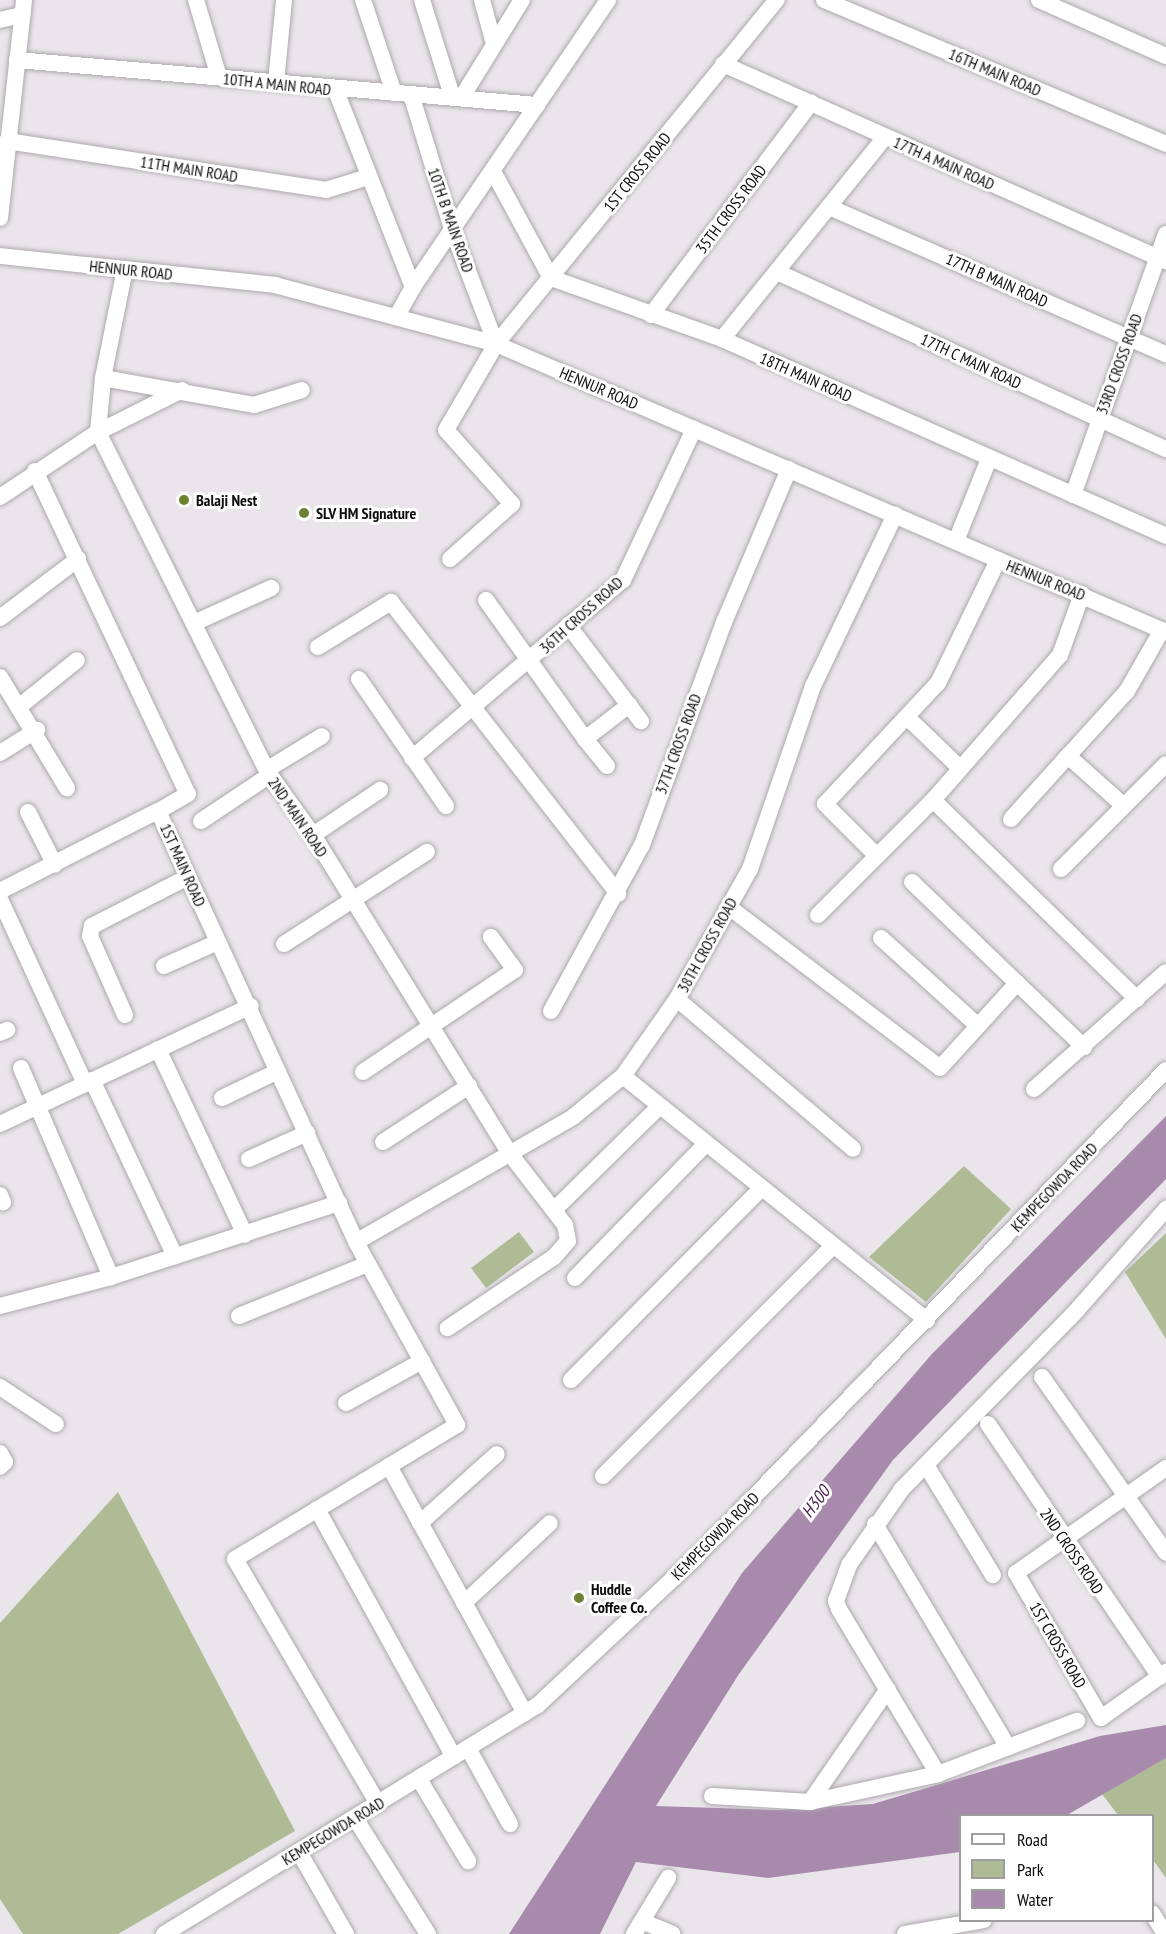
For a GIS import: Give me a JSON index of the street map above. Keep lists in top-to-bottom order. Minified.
{"streets":{"street":["16TH MAIN ROAD","10TH A MAIN ROAD","17TH A MAIN ROAD","11TH MAIN ROAD","1ST CROSS ROAD","35TH CROSS ROAD","10TH B MAIN ROAD","HENNUR ROAD","17TH B MAIN ROAD","17TH C MAIN ROAD","33RD CROSS ROAD","18TH MAIN ROAD","36TH CROSS ROAD","37TH CROSS ROAD","2ND MAIN ROAD","1ST MAIN ROAD","38TH CROSS ROAD","KEMPEGOWDA ROAD","2ND CROSS ROAD"]},"crossings":[["10TH A MAIN ROAD","10TH B MAIN ROAD"],["17TH A MAIN ROAD","1ST CROSS ROAD"],["17TH A MAIN ROAD","35TH CROSS ROAD"],["17TH A MAIN ROAD","33RD CROSS ROAD"],["1ST CROSS ROAD","10TH B MAIN ROAD"],["1ST CROSS ROAD","HENNUR ROAD"],["1ST CROSS ROAD","18TH MAIN ROAD"],["1ST CROSS ROAD","2ND CROSS ROAD"],["35TH CROSS ROAD","18TH MAIN ROAD"],["10TH B MAIN ROAD","HENNUR ROAD"],["HENNUR ROAD","36TH CROSS ROAD"],["HENNUR ROAD","37TH CROSS ROAD"],["HENNUR ROAD","38TH CROSS ROAD"],["17TH B MAIN ROAD","33RD CROSS ROAD"],["17TH C MAIN ROAD","33RD CROSS ROAD"],["33RD CROSS ROAD","18TH MAIN ROAD"],["2ND MAIN ROAD","38TH CROSS ROAD"],["1ST MAIN ROAD","38TH CROSS ROAD"]],"water":["H300"],"places":["Balaji Nest","SLV HM Signature","Huddle Coffee Co."],"legend":["Road","Park","Water"]}
